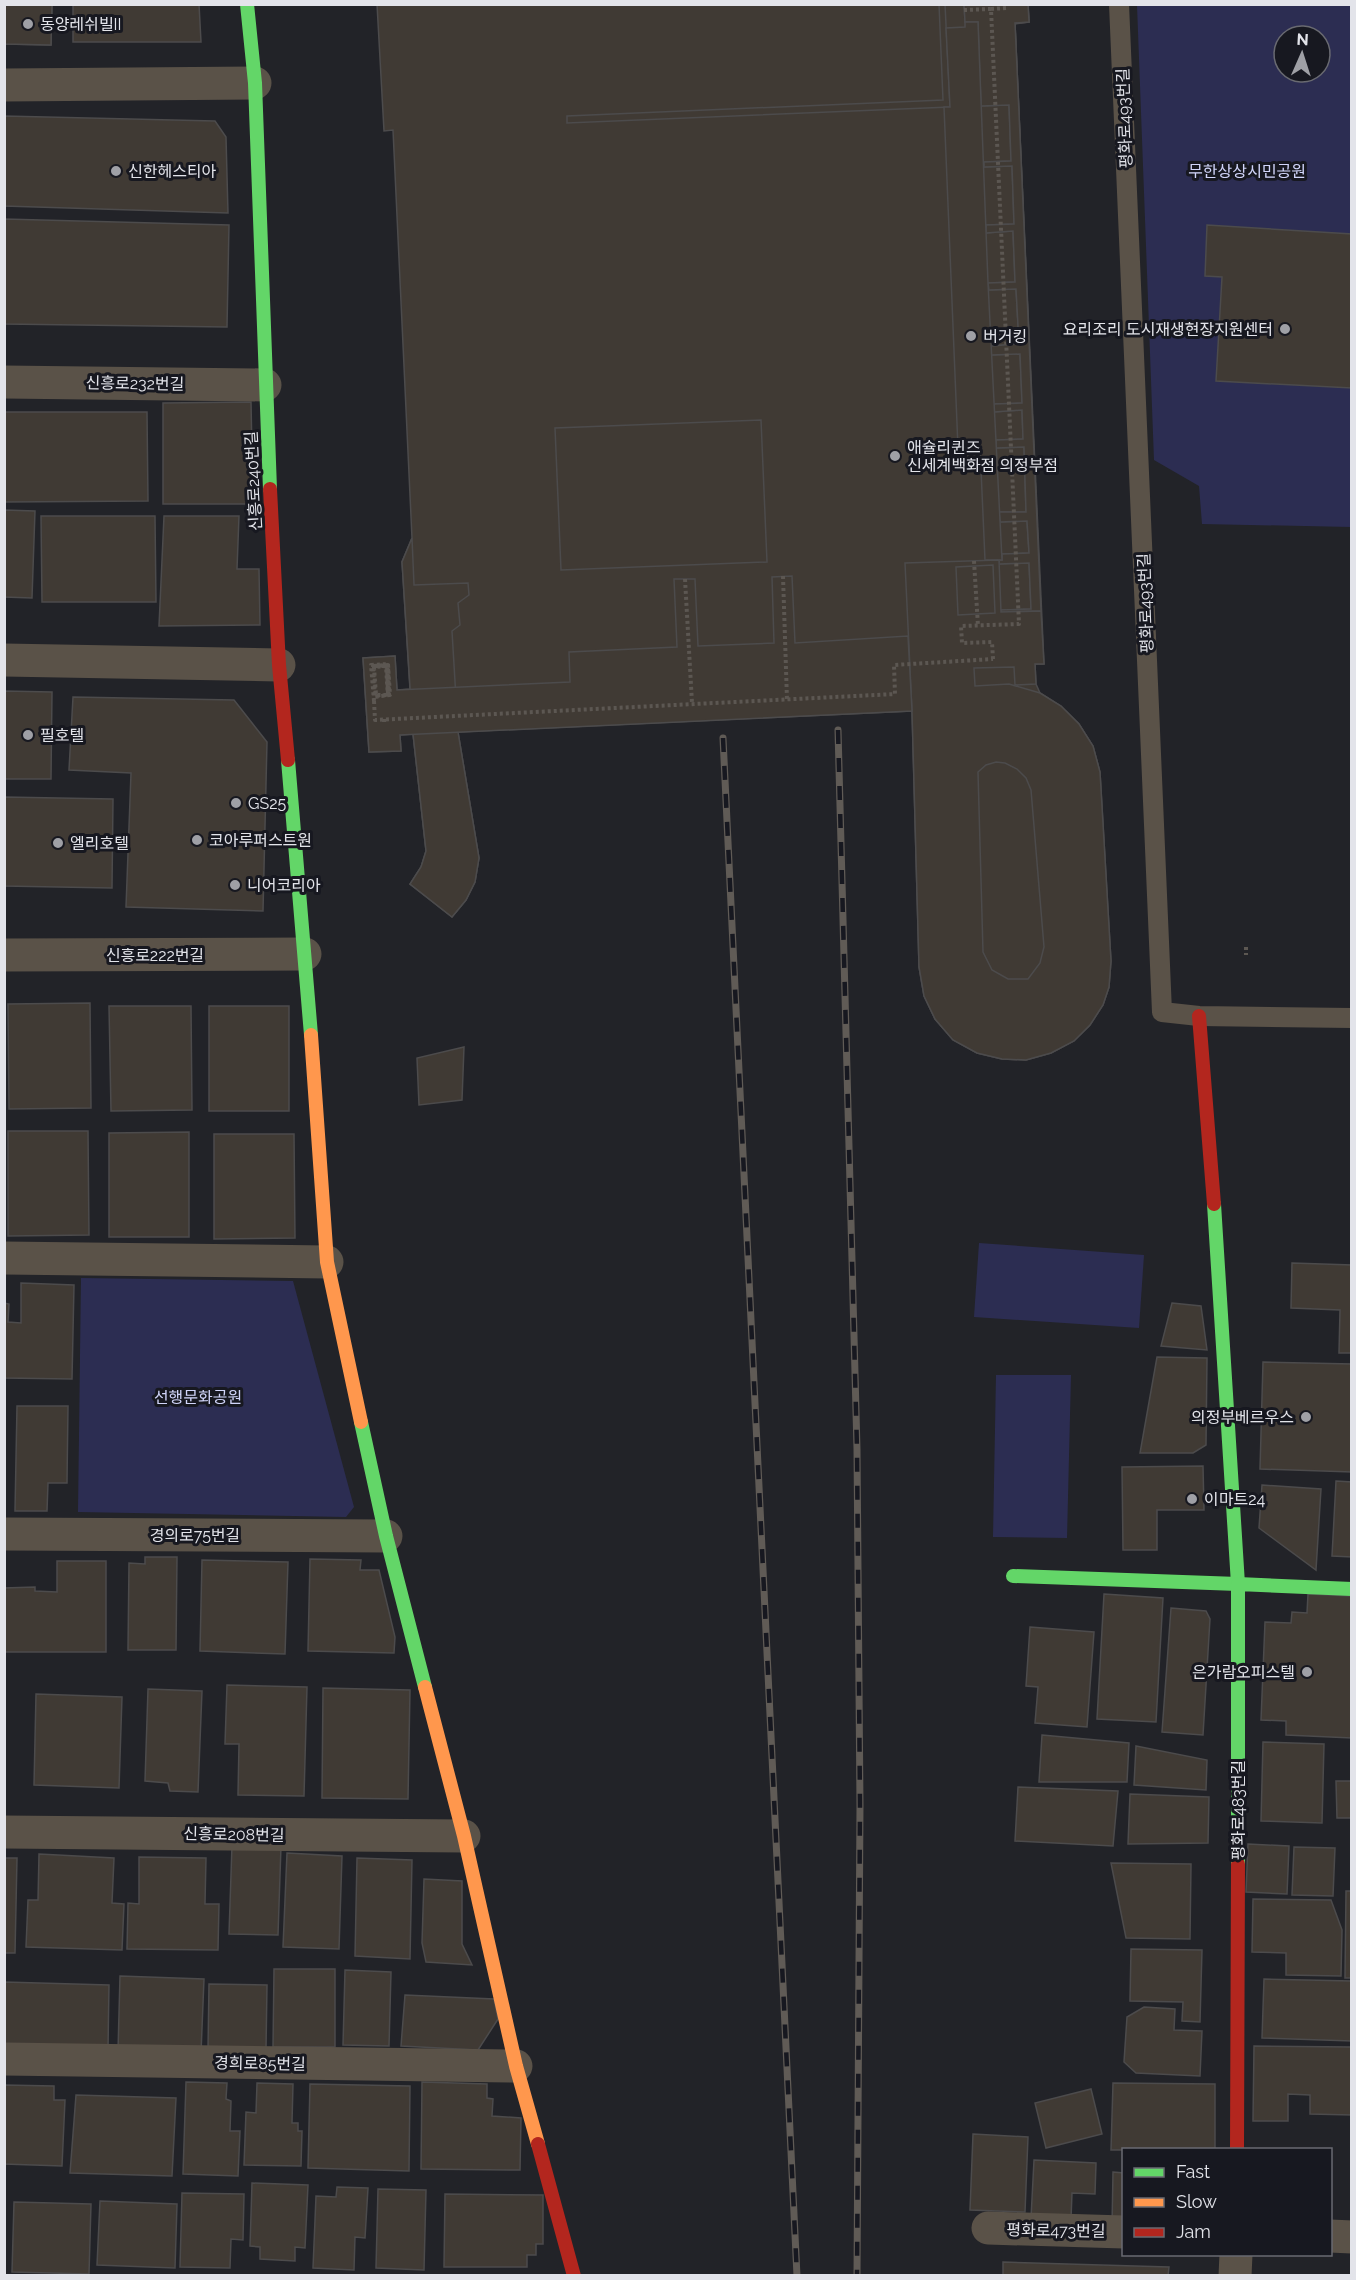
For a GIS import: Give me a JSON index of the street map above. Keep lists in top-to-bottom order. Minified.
{"streets":{"street":["신흥로232번길","신흥로240번길","신흥로222번길","경의로75번길","평화로483번길","신흥로208번길","경희로85번길","평화로473번길"],"lane":["평화로493번길"]},"crossings":[["평화로493번길","평화로483번길"],["신흥로232번길","신흥로240번길"],["신흥로240번길","신흥로222번길"],["신흥로240번길","경의로75번길"],["신흥로240번길","신흥로208번길"],["신흥로240번길","경희로85번길"]],"parks":["무한상상시민공원","선행문화공원"],"places":["동양레쉬빌II","신한헤스티아","요리조리 도시재생현장지원센터","버거킹","애슐리퀸즈 신세계백화점 의정부점","필호텔","GS25","코아루퍼스트원","엘리호텔","니어코리아","의정부베르우스","이마트24","은가람오피스텔"],"legend":["Fast","Slow","Jam"],"north":"top"}
